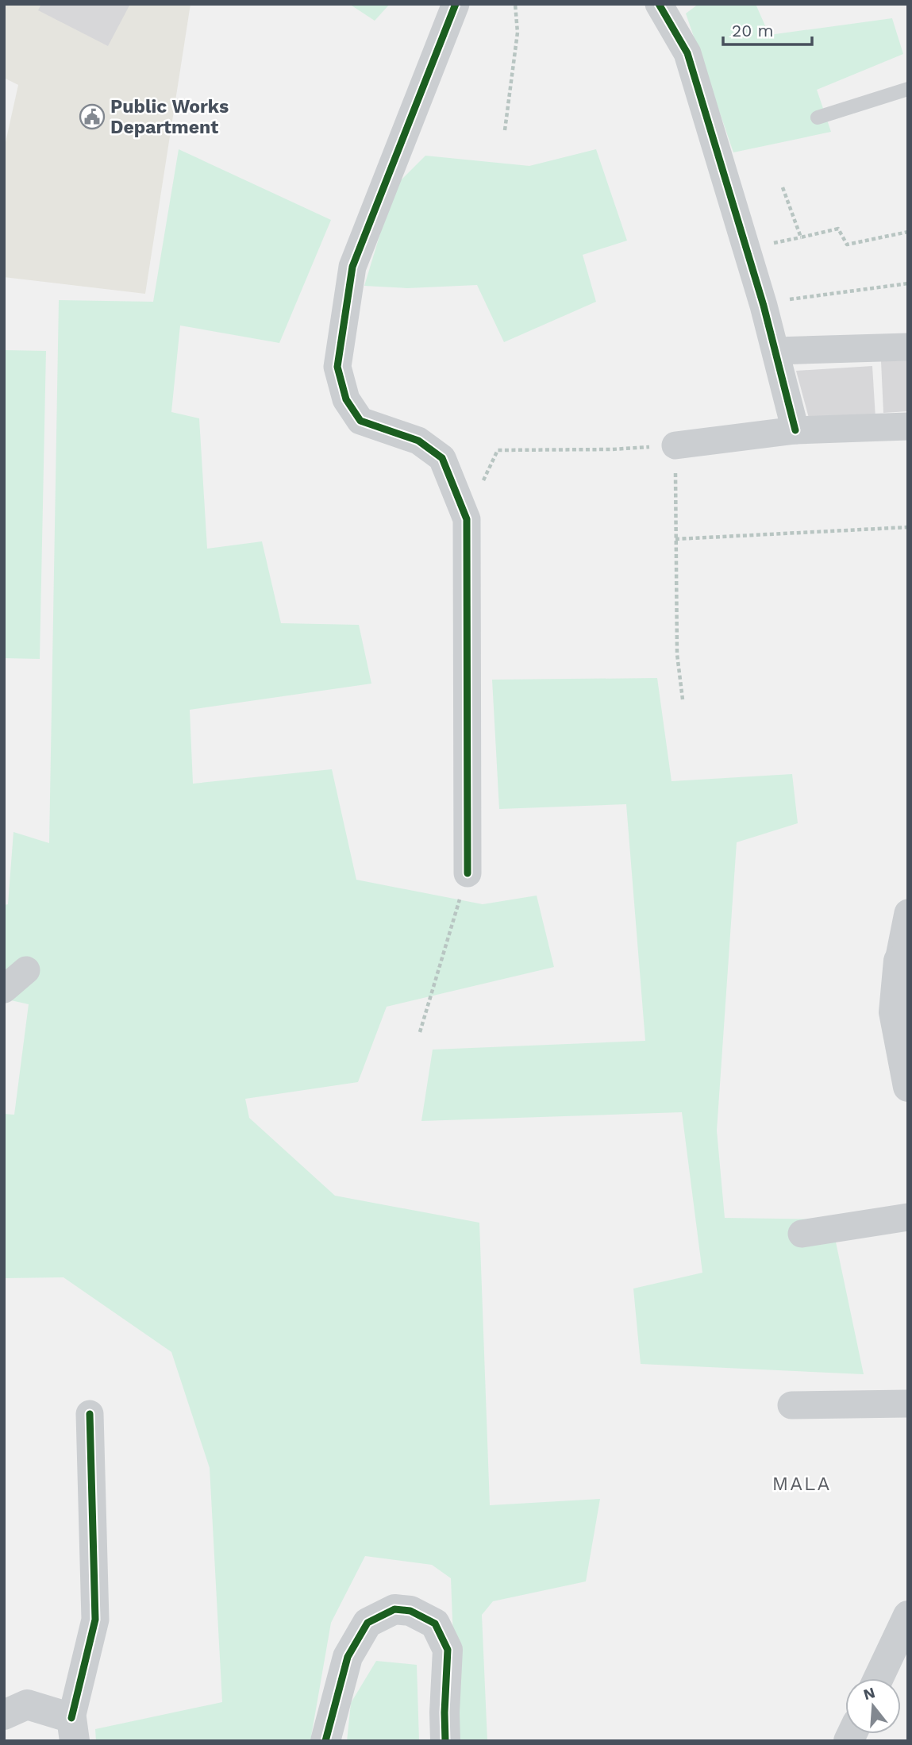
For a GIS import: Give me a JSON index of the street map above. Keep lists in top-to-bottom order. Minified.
{"districts":["MALA"],"places":{"public building":["Public Works Department"]},"scale_bar":"20 m","north":"top"}
